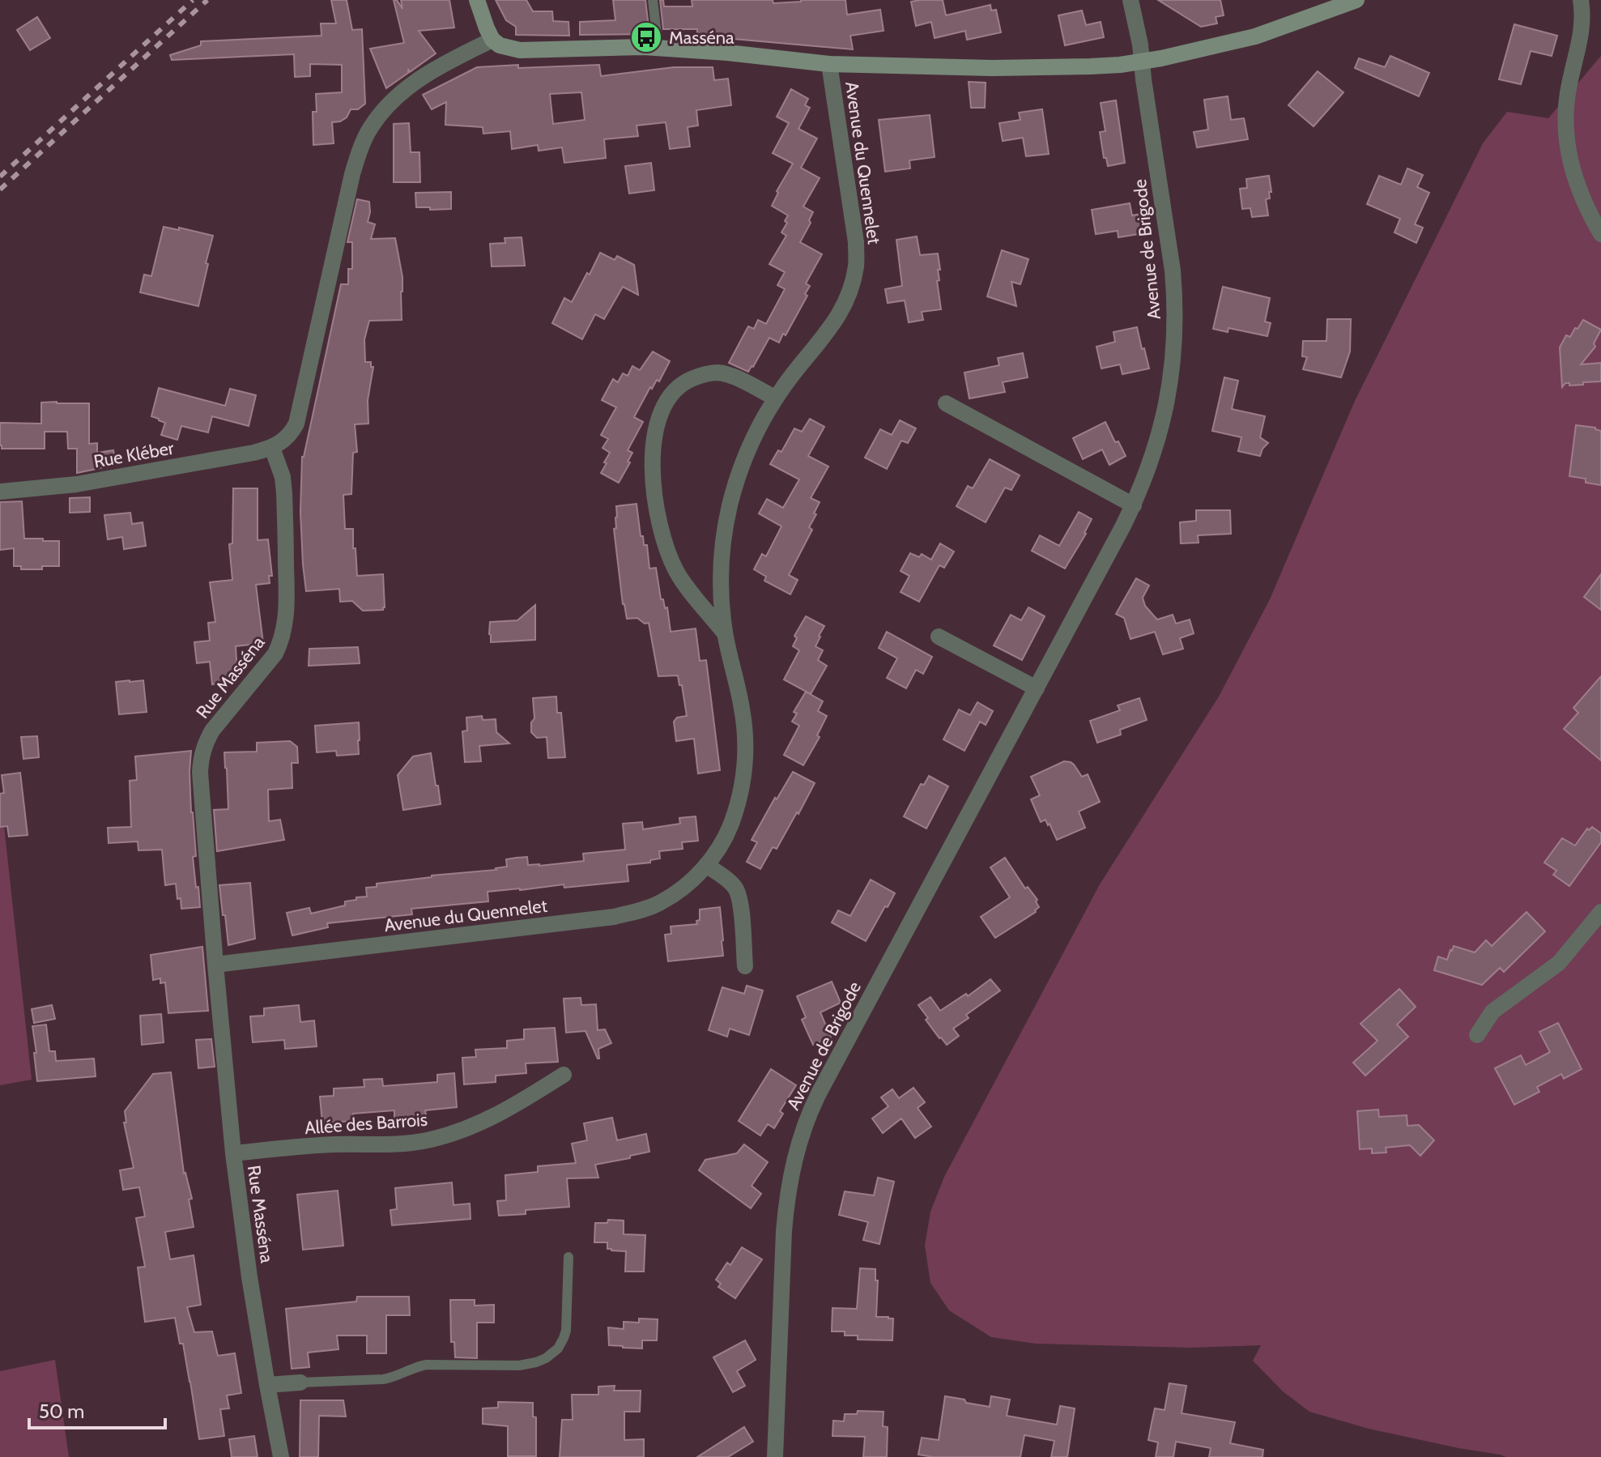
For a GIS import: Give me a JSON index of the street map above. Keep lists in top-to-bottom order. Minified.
{"streets":{"street":["Avenue du Quennelet","Avenue de Brigode","Rue Kléber","Rue Masséna","Allée des Barrois"]},"crossings":[["Avenue du Quennelet","Rue Masséna"],["Rue Kléber","Rue Masséna"],["Rue Masséna","Allée des Barrois"]],"places":{"bus stop":["Masséna"]},"scale_bar":"50 m"}
